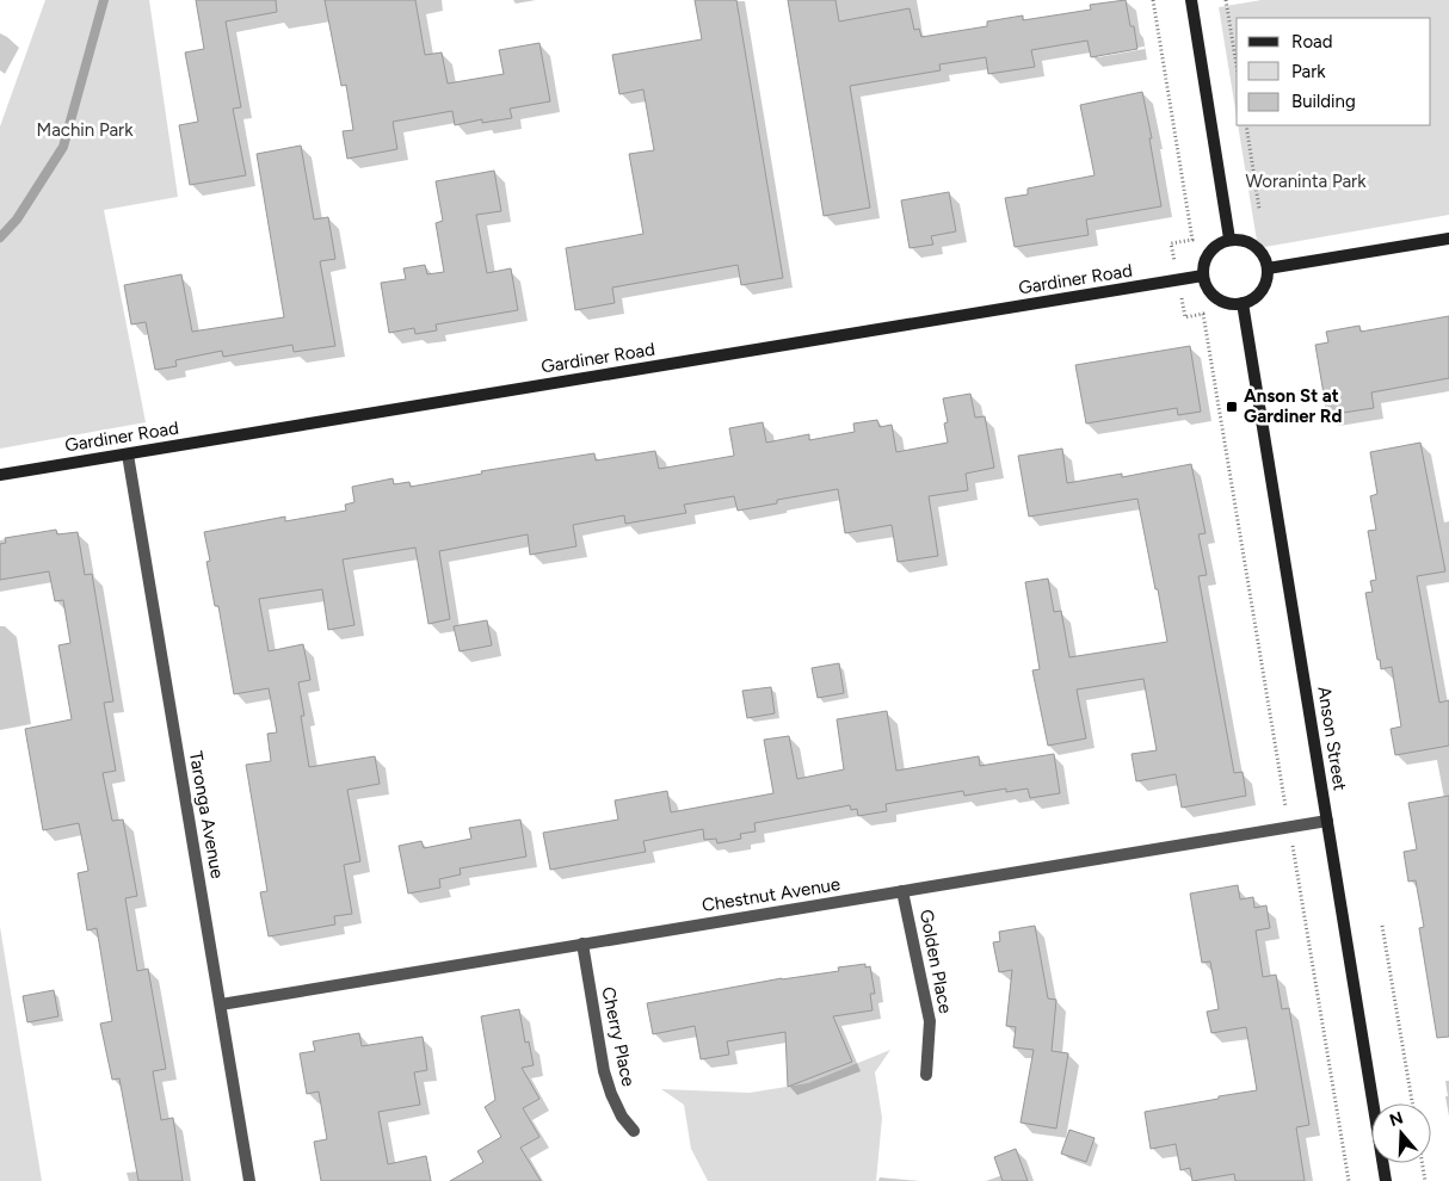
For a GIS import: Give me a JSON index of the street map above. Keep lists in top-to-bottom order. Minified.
{"streets":{"street":["Gardiner Road","Anson Street","Taronga Avenue","Chestnut Avenue","Golden Place","Cherry Place"]},"crossings":[["Gardiner Road","Anson Street"],["Gardiner Road","Taronga Avenue"],["Anson Street","Chestnut Avenue"],["Taronga Avenue","Chestnut Avenue"],["Chestnut Avenue","Golden Place"],["Chestnut Avenue","Cherry Place"]],"parks":["Machin Park","Woraninta Park"],"places":{"transit":["Anson St at Gardiner Rd"]},"legend":["Road","Park","Building"],"north":"top"}
